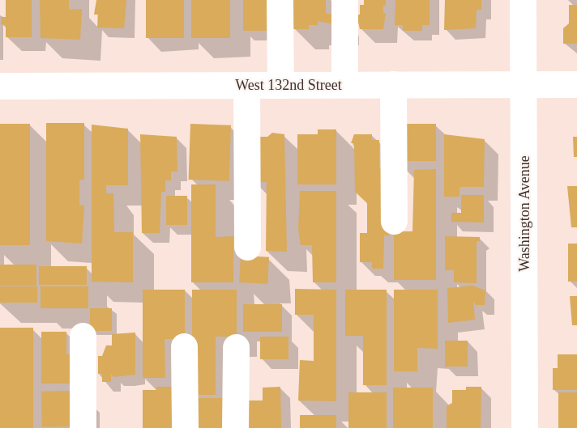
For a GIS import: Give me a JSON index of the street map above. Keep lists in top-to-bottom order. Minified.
{"streets":{"street":["West 132nd Street","Washington Avenue"]},"crossings":[["West 132nd Street","Washington Avenue"]]}
